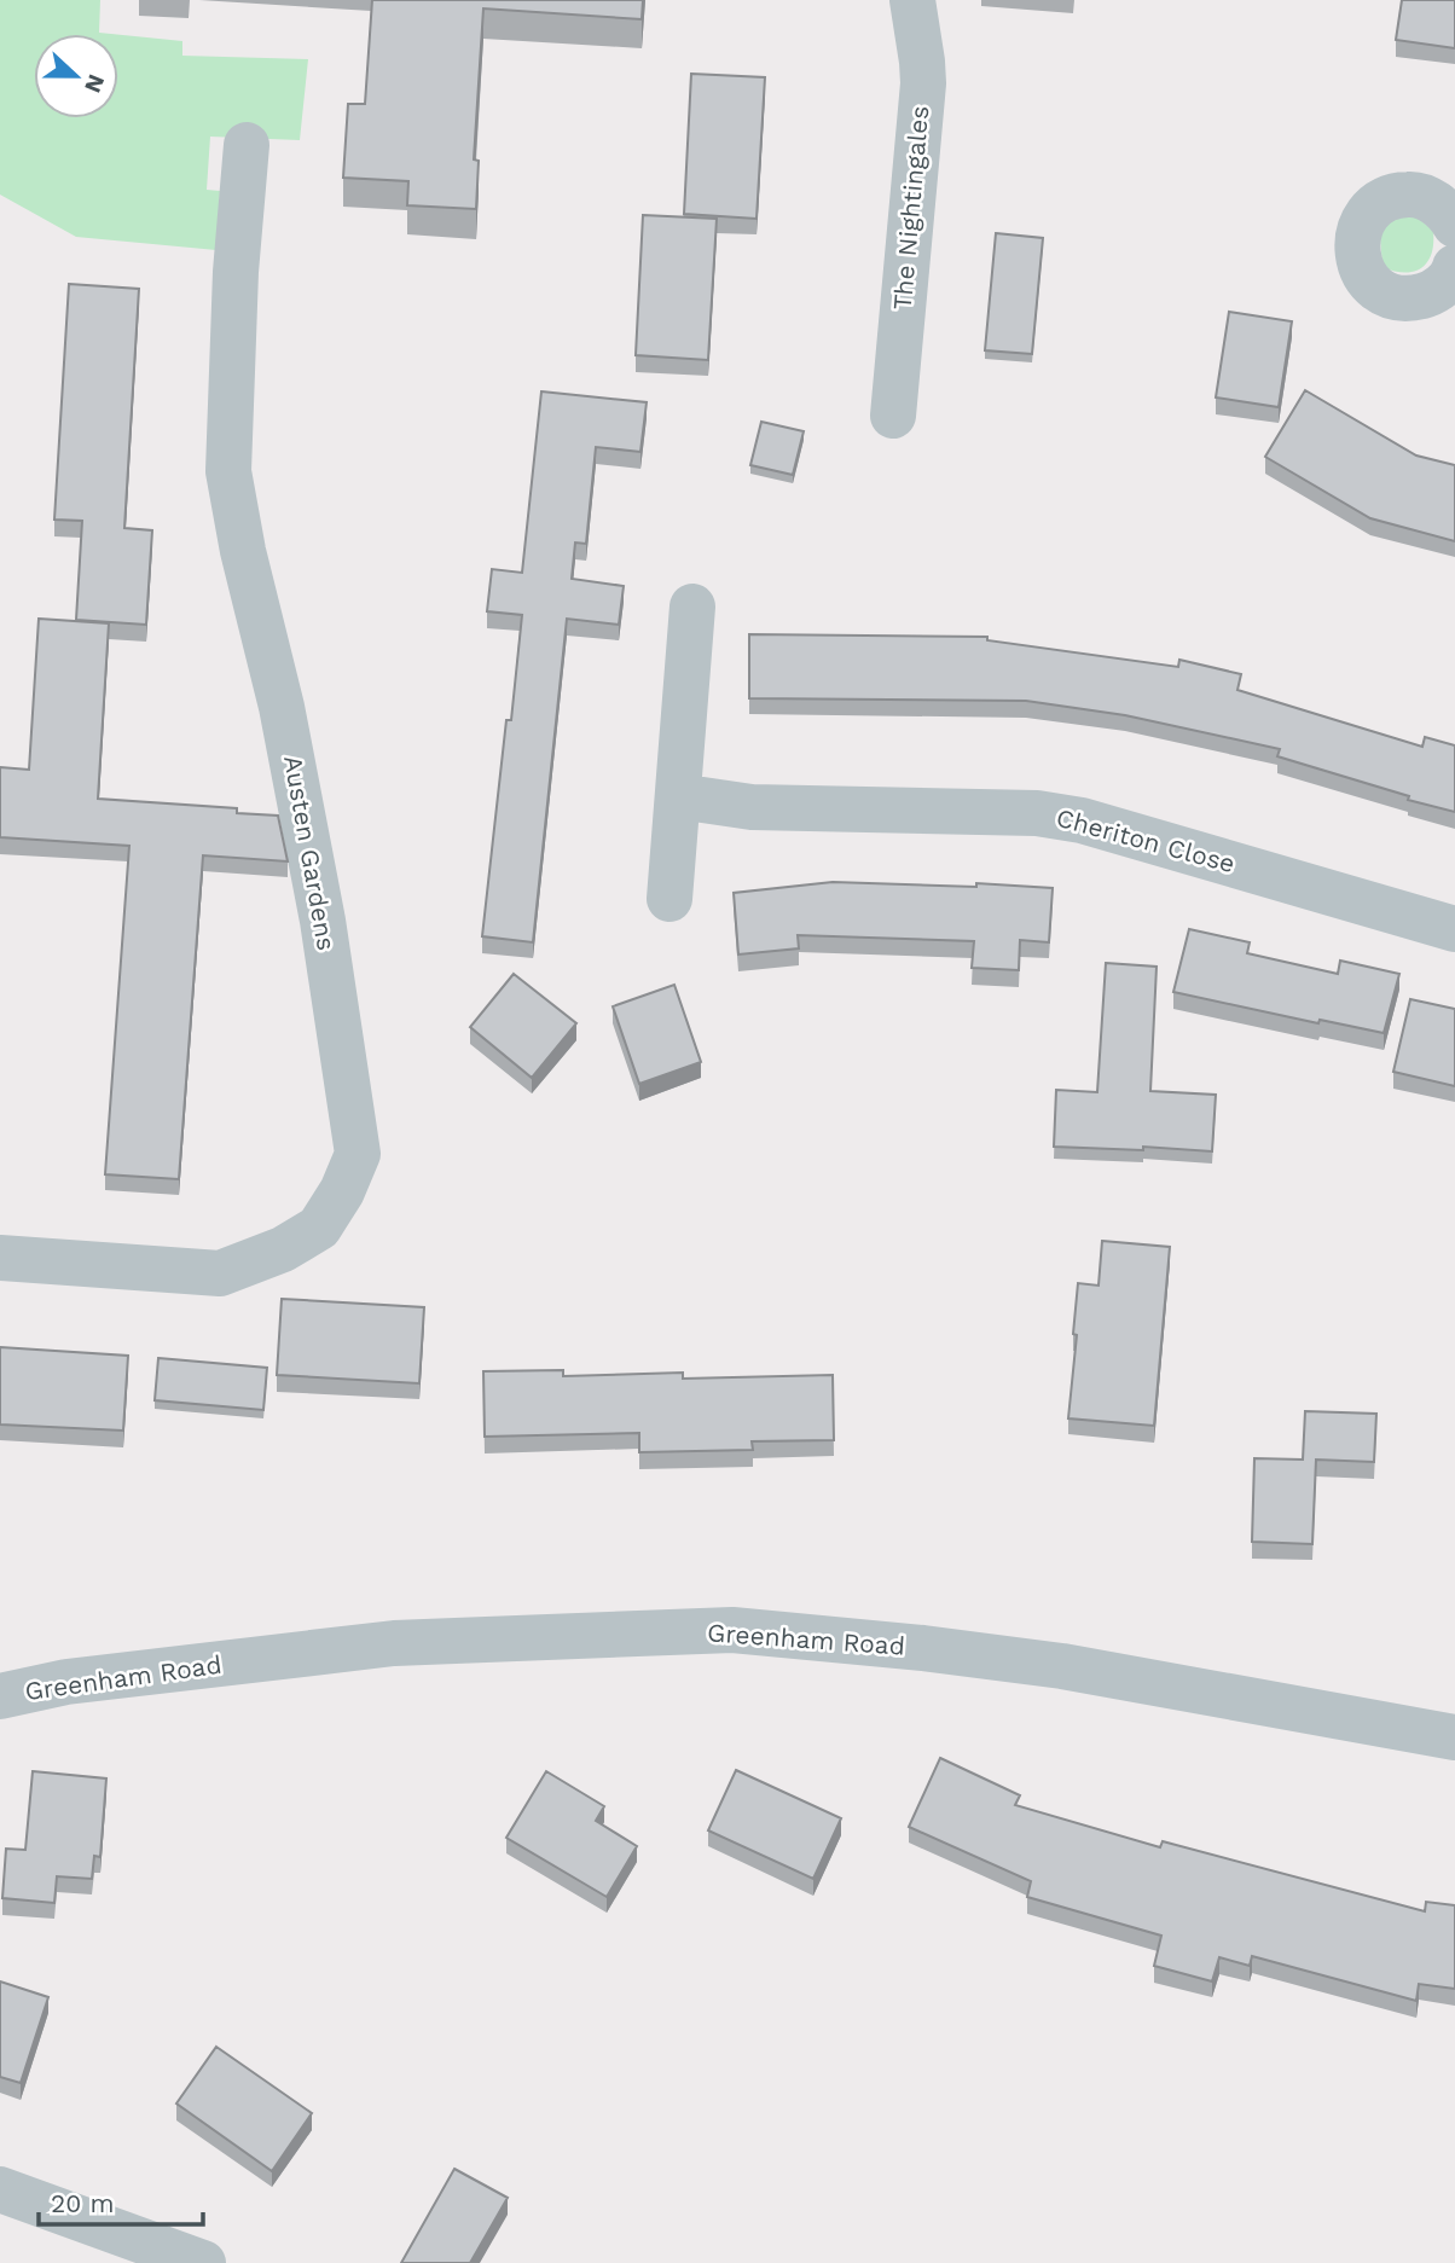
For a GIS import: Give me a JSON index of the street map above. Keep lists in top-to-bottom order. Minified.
{"streets":{"street":["The Nightingales","Cheriton Close","Austen Gardens","Greenham Road"]},"scale_bar":"20 m","north":"right"}
